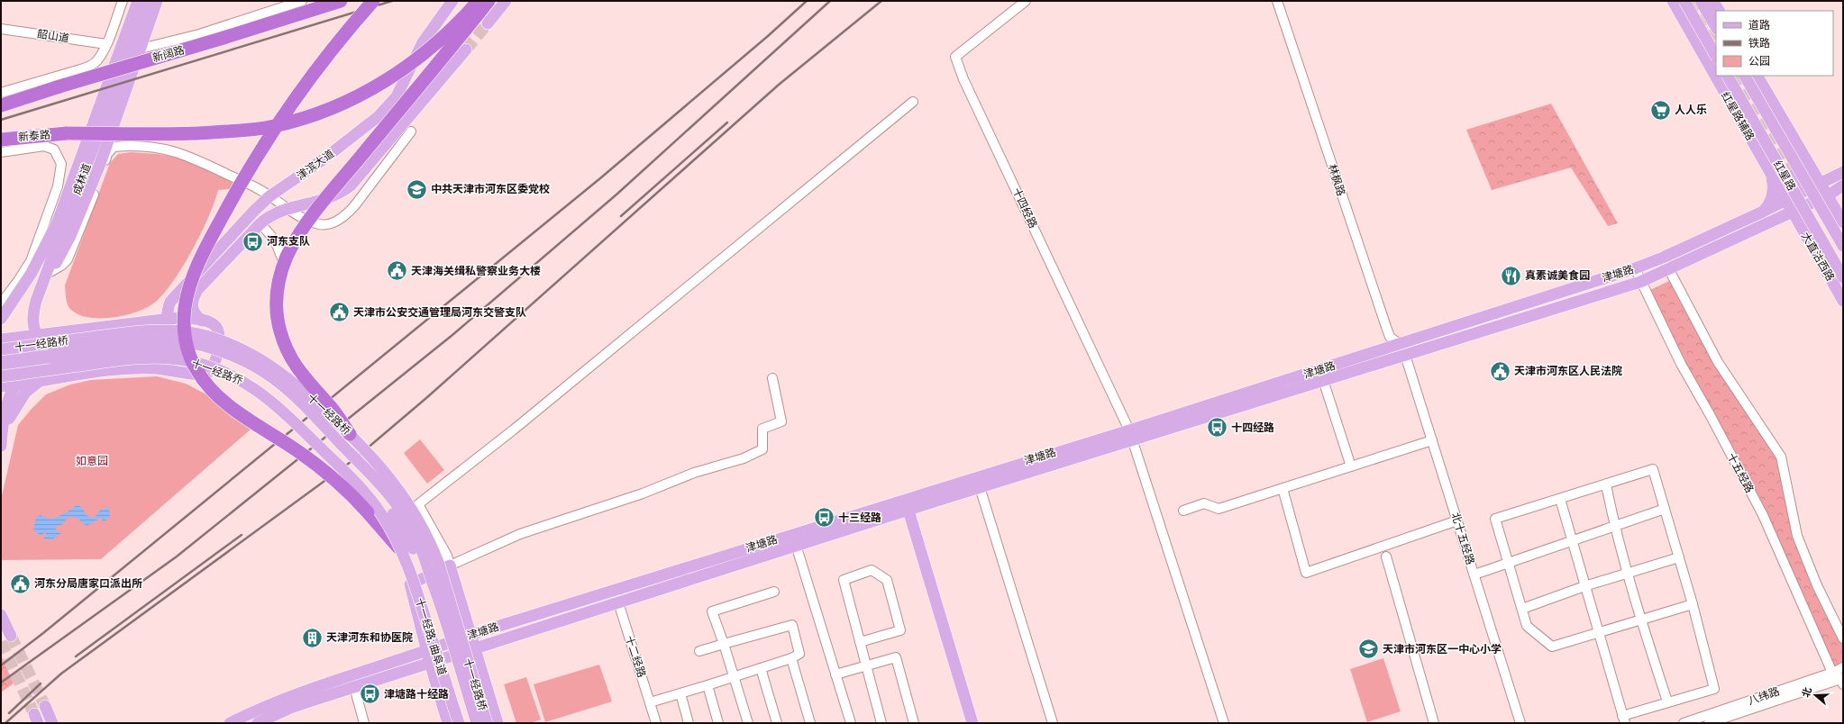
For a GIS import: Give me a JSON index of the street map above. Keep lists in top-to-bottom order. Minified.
{"streets":{"highway":["新阔路","新泰路"],"main road":["红星路辅路","津滨大道","红星路","成林道","大直沽西路","津塘路","十一经路桥","十一经路乔","十一经路; 曲阜道"],"street":["韶山道","林枫路","十四经路","十五经路","北十五经路","十二经路","八纬路"]},"crossings":[["红星路辅路","大直沽西路"],["红星路辅路","津塘路"],["林枫路","津塘路"],["林枫路","北十五经路"],["十四经路","津塘路"],["大直沽西路","津塘路"],["津塘路","十五经路"],["津塘路","北十五经路"],["津塘路","十二经路"],["十一经路乔","十一经路; 曲阜道"],["十五经路","八纬路"]],"parks":["如意园"],"places":{"supermarket":["人人乐"],"school or university":["中共天津市河东区委党校","天津市河东区一中心小学"],"bus stop":["河东支队","十四经路","十三经路","津塘路十经路"],"public building":["天津海关缉私警察业务大楼","天津市公安交通管理局河东交警支队","天津市河东区人民法院","河东分局唐家口派出所"],"restaurant":["真素诚美食园"],"building":["天津河东和协医院"]},"legend":["道路","铁路","公园"],"north":"left"}
